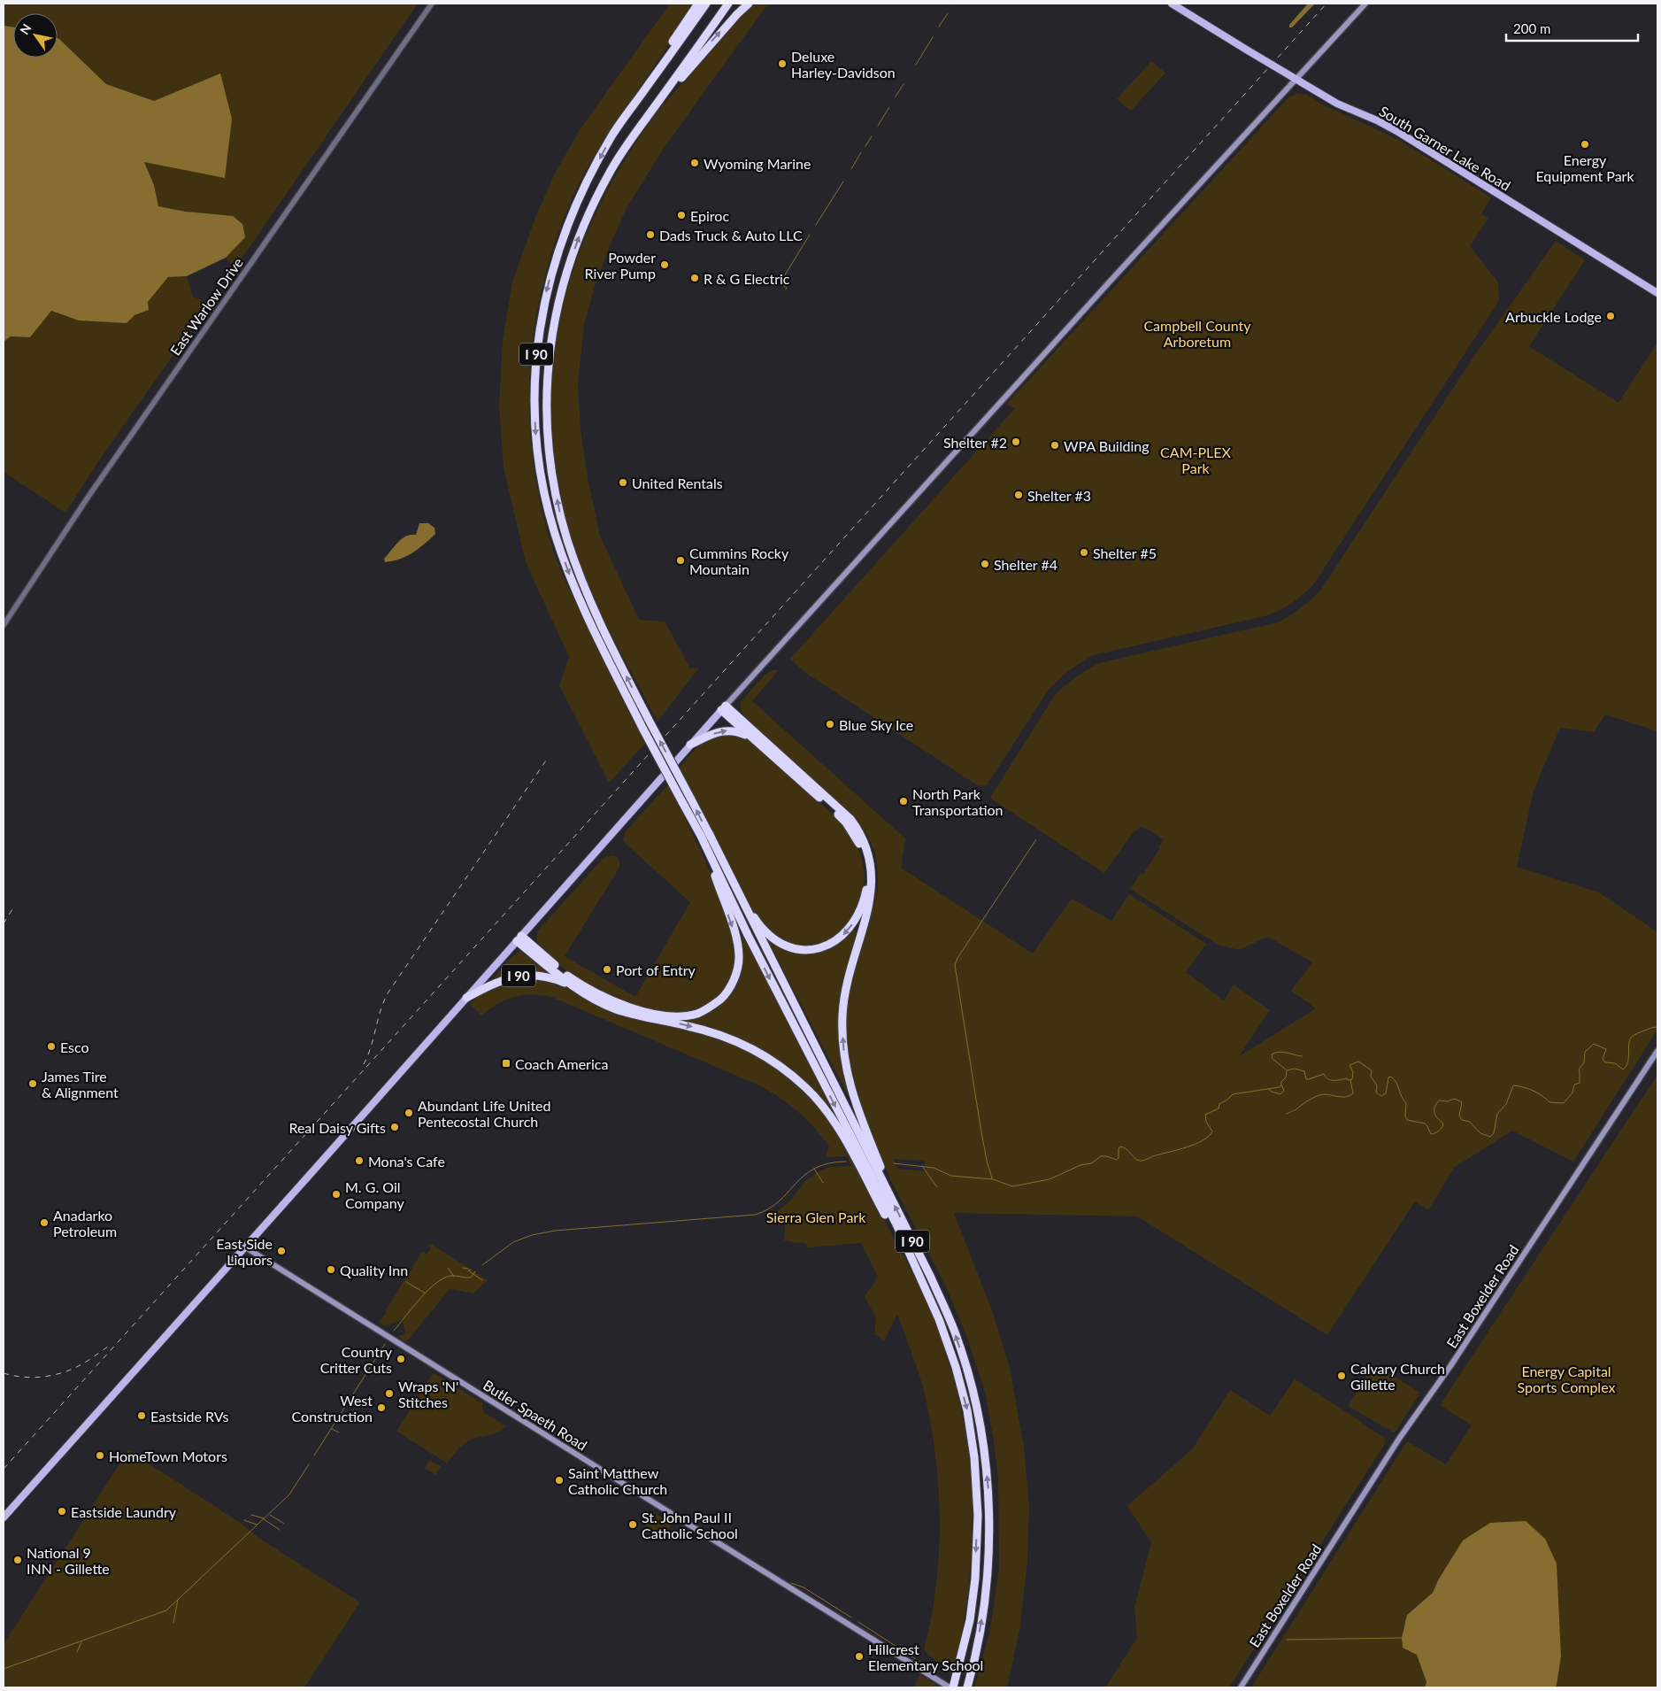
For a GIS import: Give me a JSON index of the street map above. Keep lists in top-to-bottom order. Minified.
{"streets":{"highway":["I 90"],"main road":["South Garner Lake Road","East Boxelder Road","Butler Spaeth Road"],"street":["East Warlow Drive"]},"parks":["Campbell County Arboretum","CAM-PLEX Park","Sierra Glen Park","Energy Capital Sports Complex"],"places":{"other":["Deluxe Harley-Davidson","Energy Equipment Park","Wyoming Marine","Epiroc","Dads Truck & Auto LLC","Powder River Pump","R & G Electric","Arbuckle Lodge","Shelter #2","WPA Building","United Rentals","Shelter #3","Shelter #5","Cummins Rocky Mountain","Shelter #4","Blue Sky Ice","North Park Transportation","Port of Entry","Esco","James Tire & Alignment","Abundant Life United Pentecostal Church","Real Daisy Gifts","Mona's Cafe","M. G. Oil Company","Anadarko Petroleum","East Side Liquors","Quality Inn","Country Critter Cuts","Calvary Church Gillette","Wraps 'N' Stitches","West Construction","Eastside RVs","HomeTown Motors","Saint Matthew Catholic Church","Eastside Laundry","St. John Paul II Catholic School","National 9 INN - Gillette","Hillcrest Elementary School"],"transit":["Coach America"]},"scale_bar":"200 m","north":"top left"}
